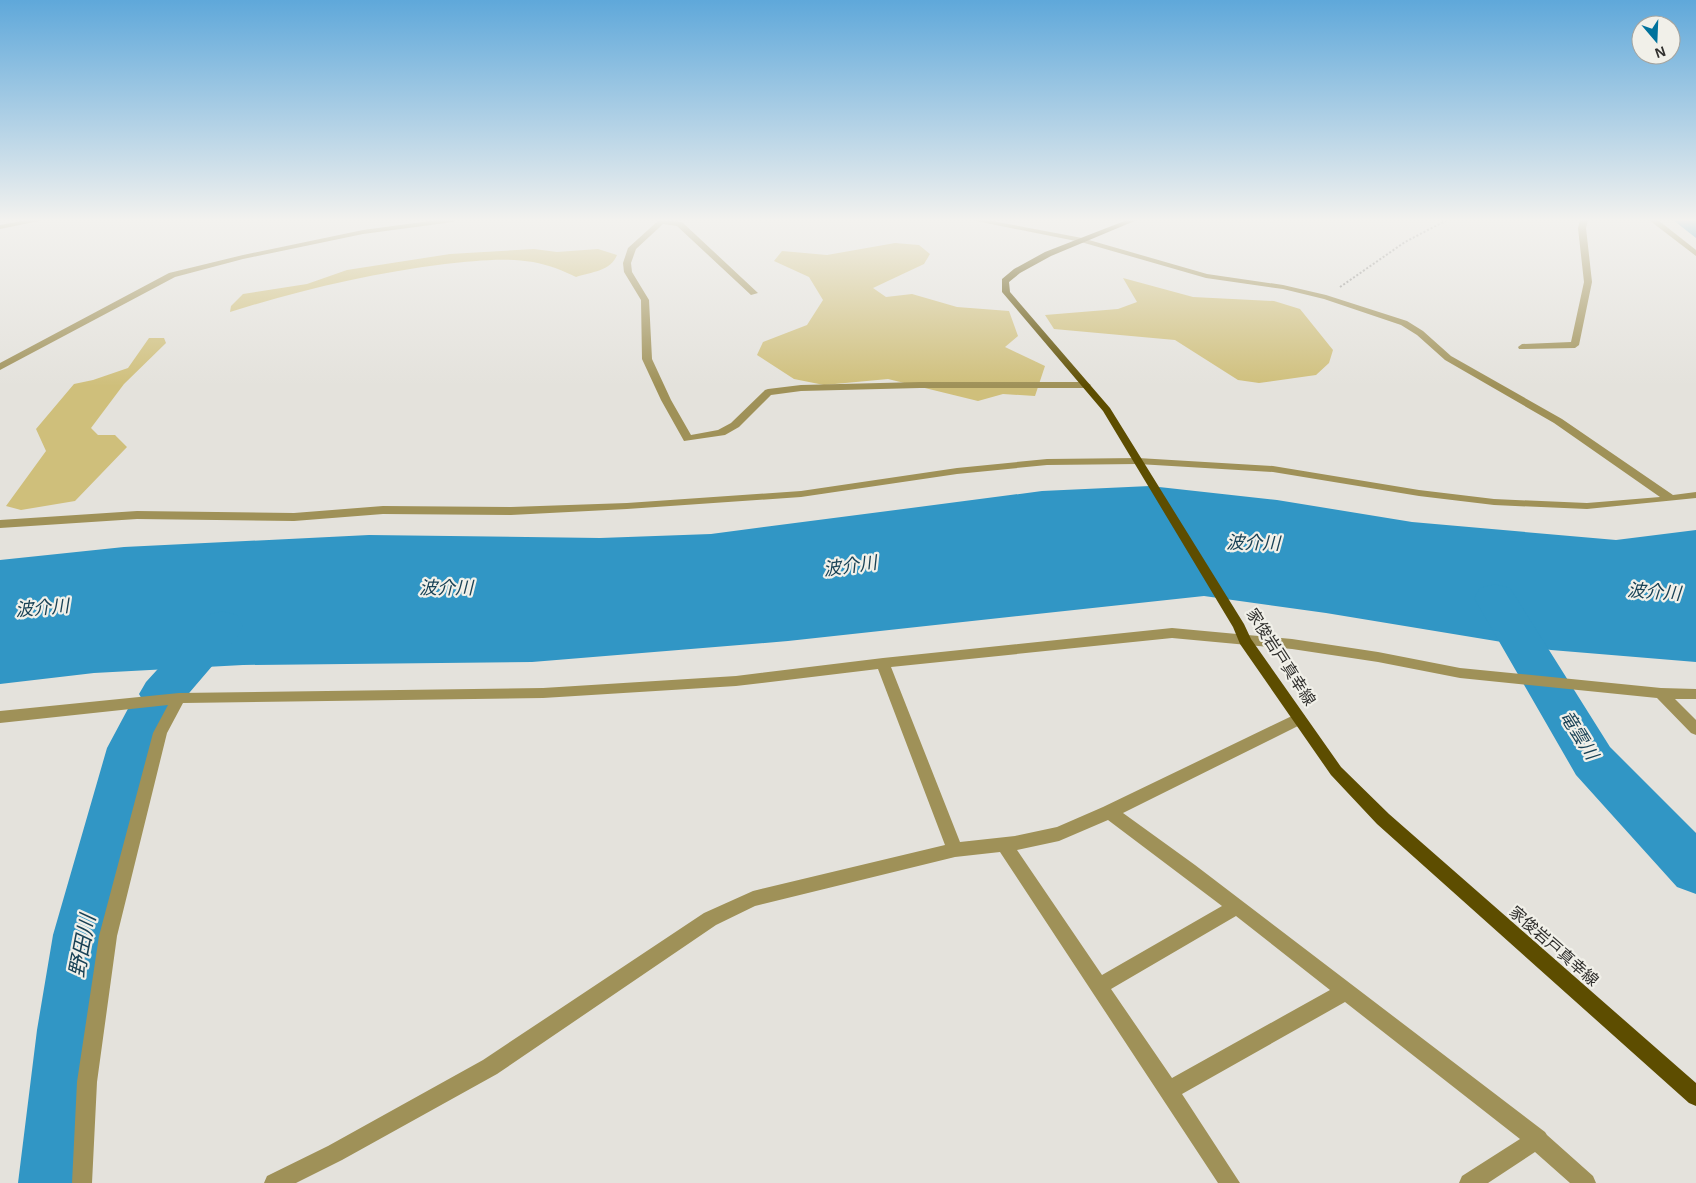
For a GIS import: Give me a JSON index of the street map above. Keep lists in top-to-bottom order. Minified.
{"streets":{"main road":["家俊岩戸真幸線"]},"water":["波介川","竜雲川","野田川"],"north":"bottom"}
